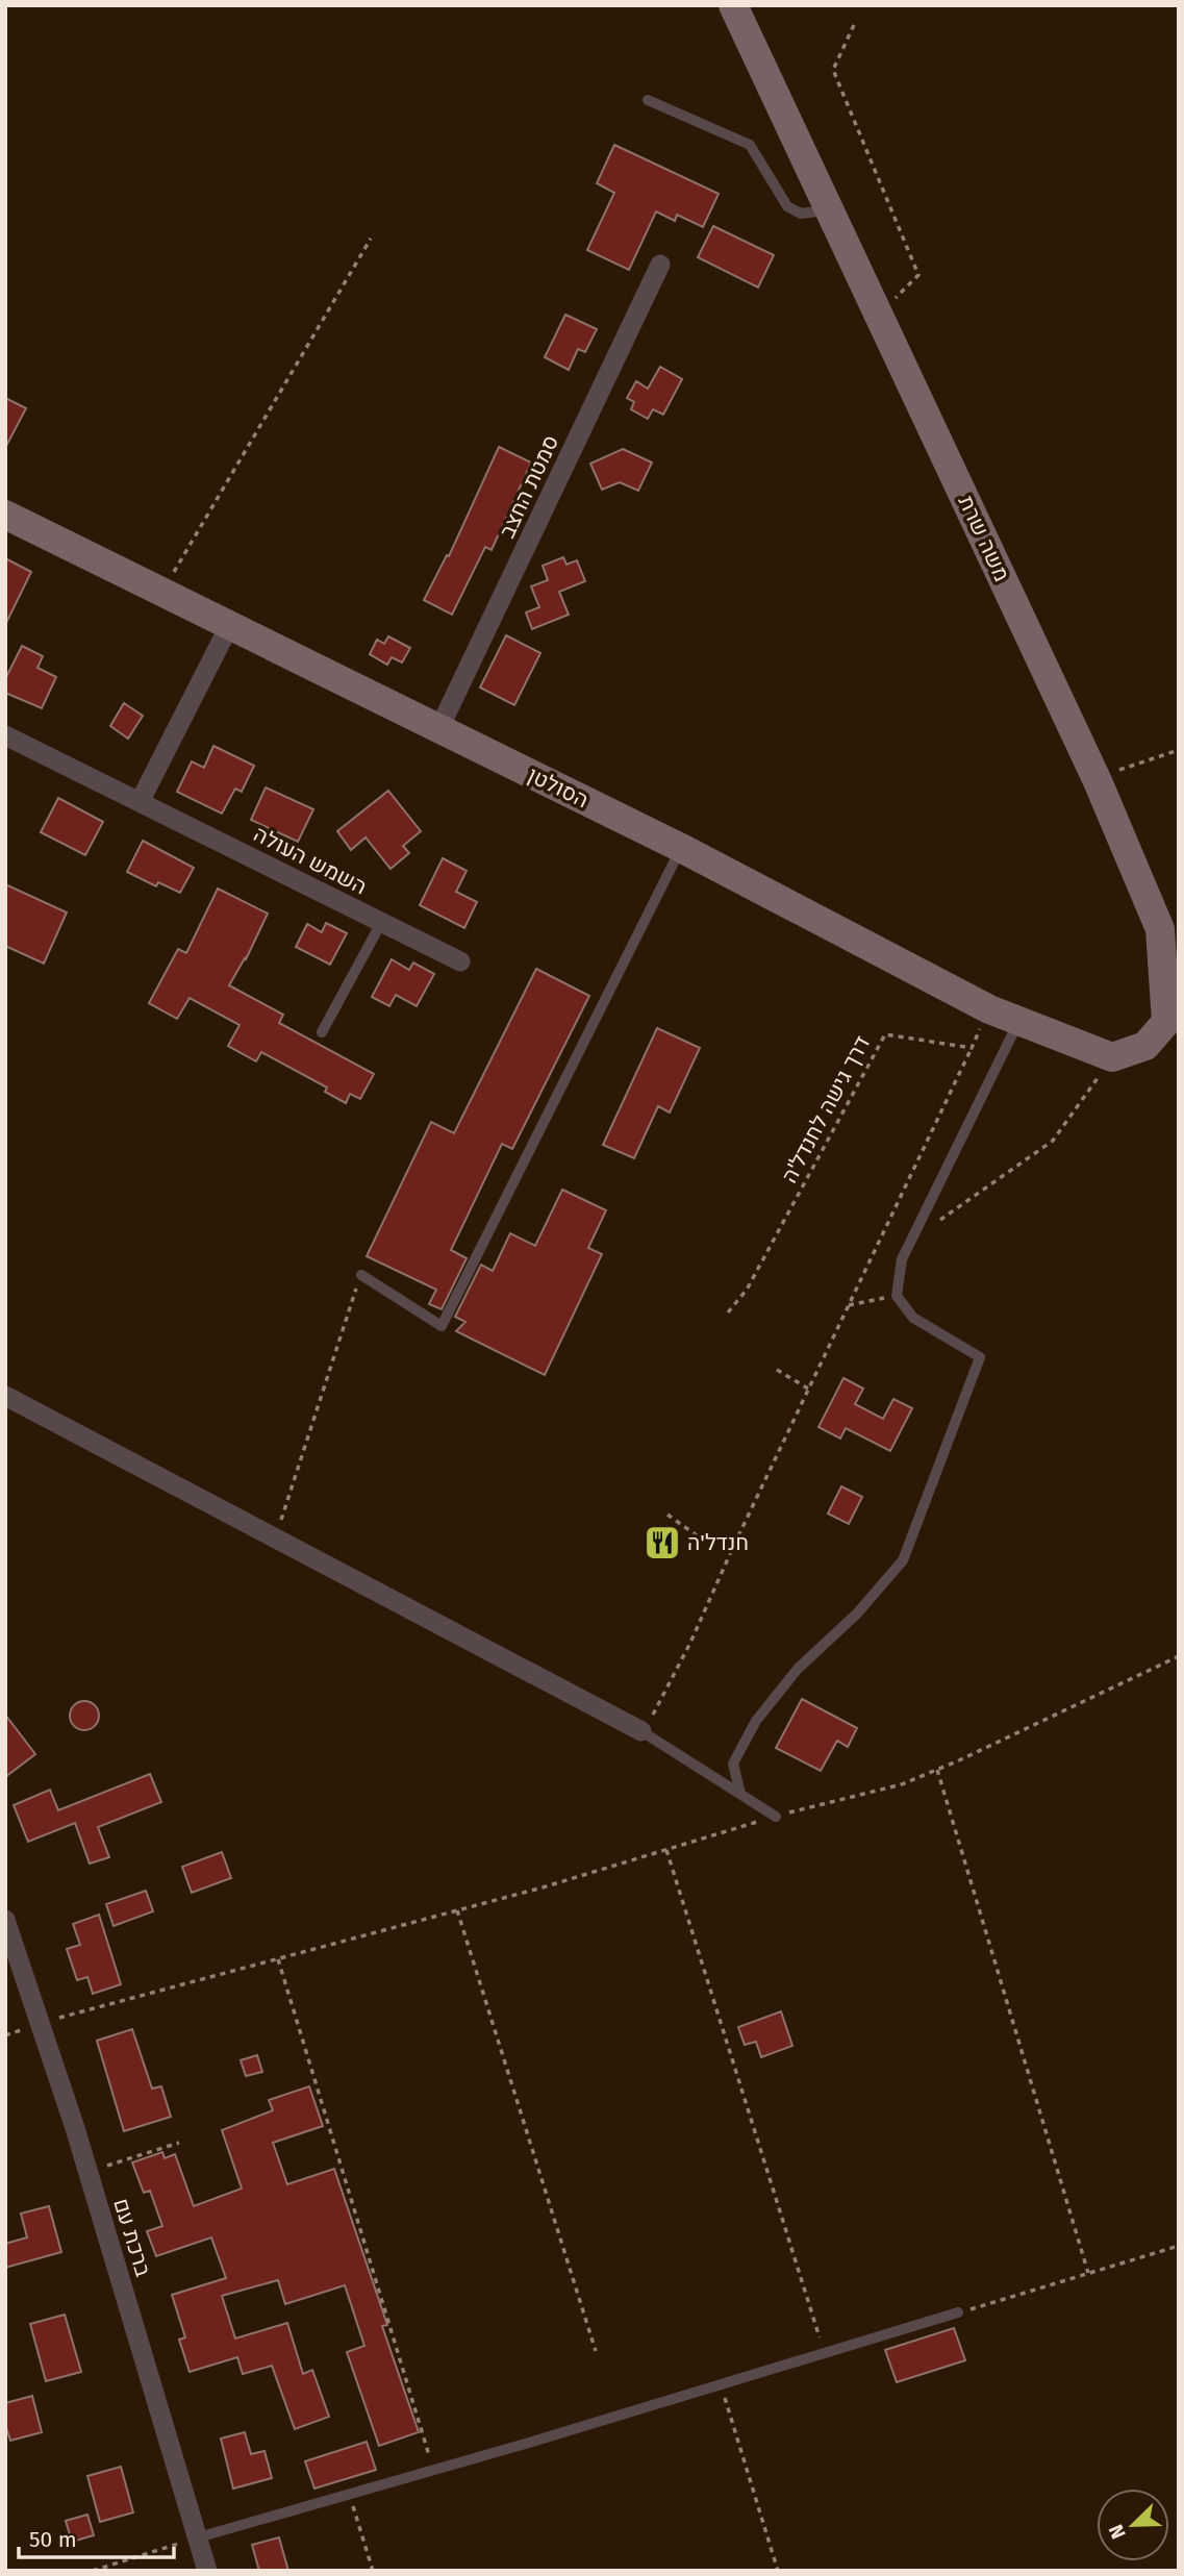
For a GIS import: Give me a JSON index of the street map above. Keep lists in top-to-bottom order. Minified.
{"streets":{"street":["סמטת החצב","משה שרת","הסולטן","השמש העולה","ברכת עם"],"path":["דרך גישה לחנדל'ה"]},"crossings":[["סמטת החצב","הסולטן"],["משה שרת","הסולטן"]],"places":{"restaurant":["חנדל'ה"]},"scale_bar":"50 m","north":"bottom left"}
